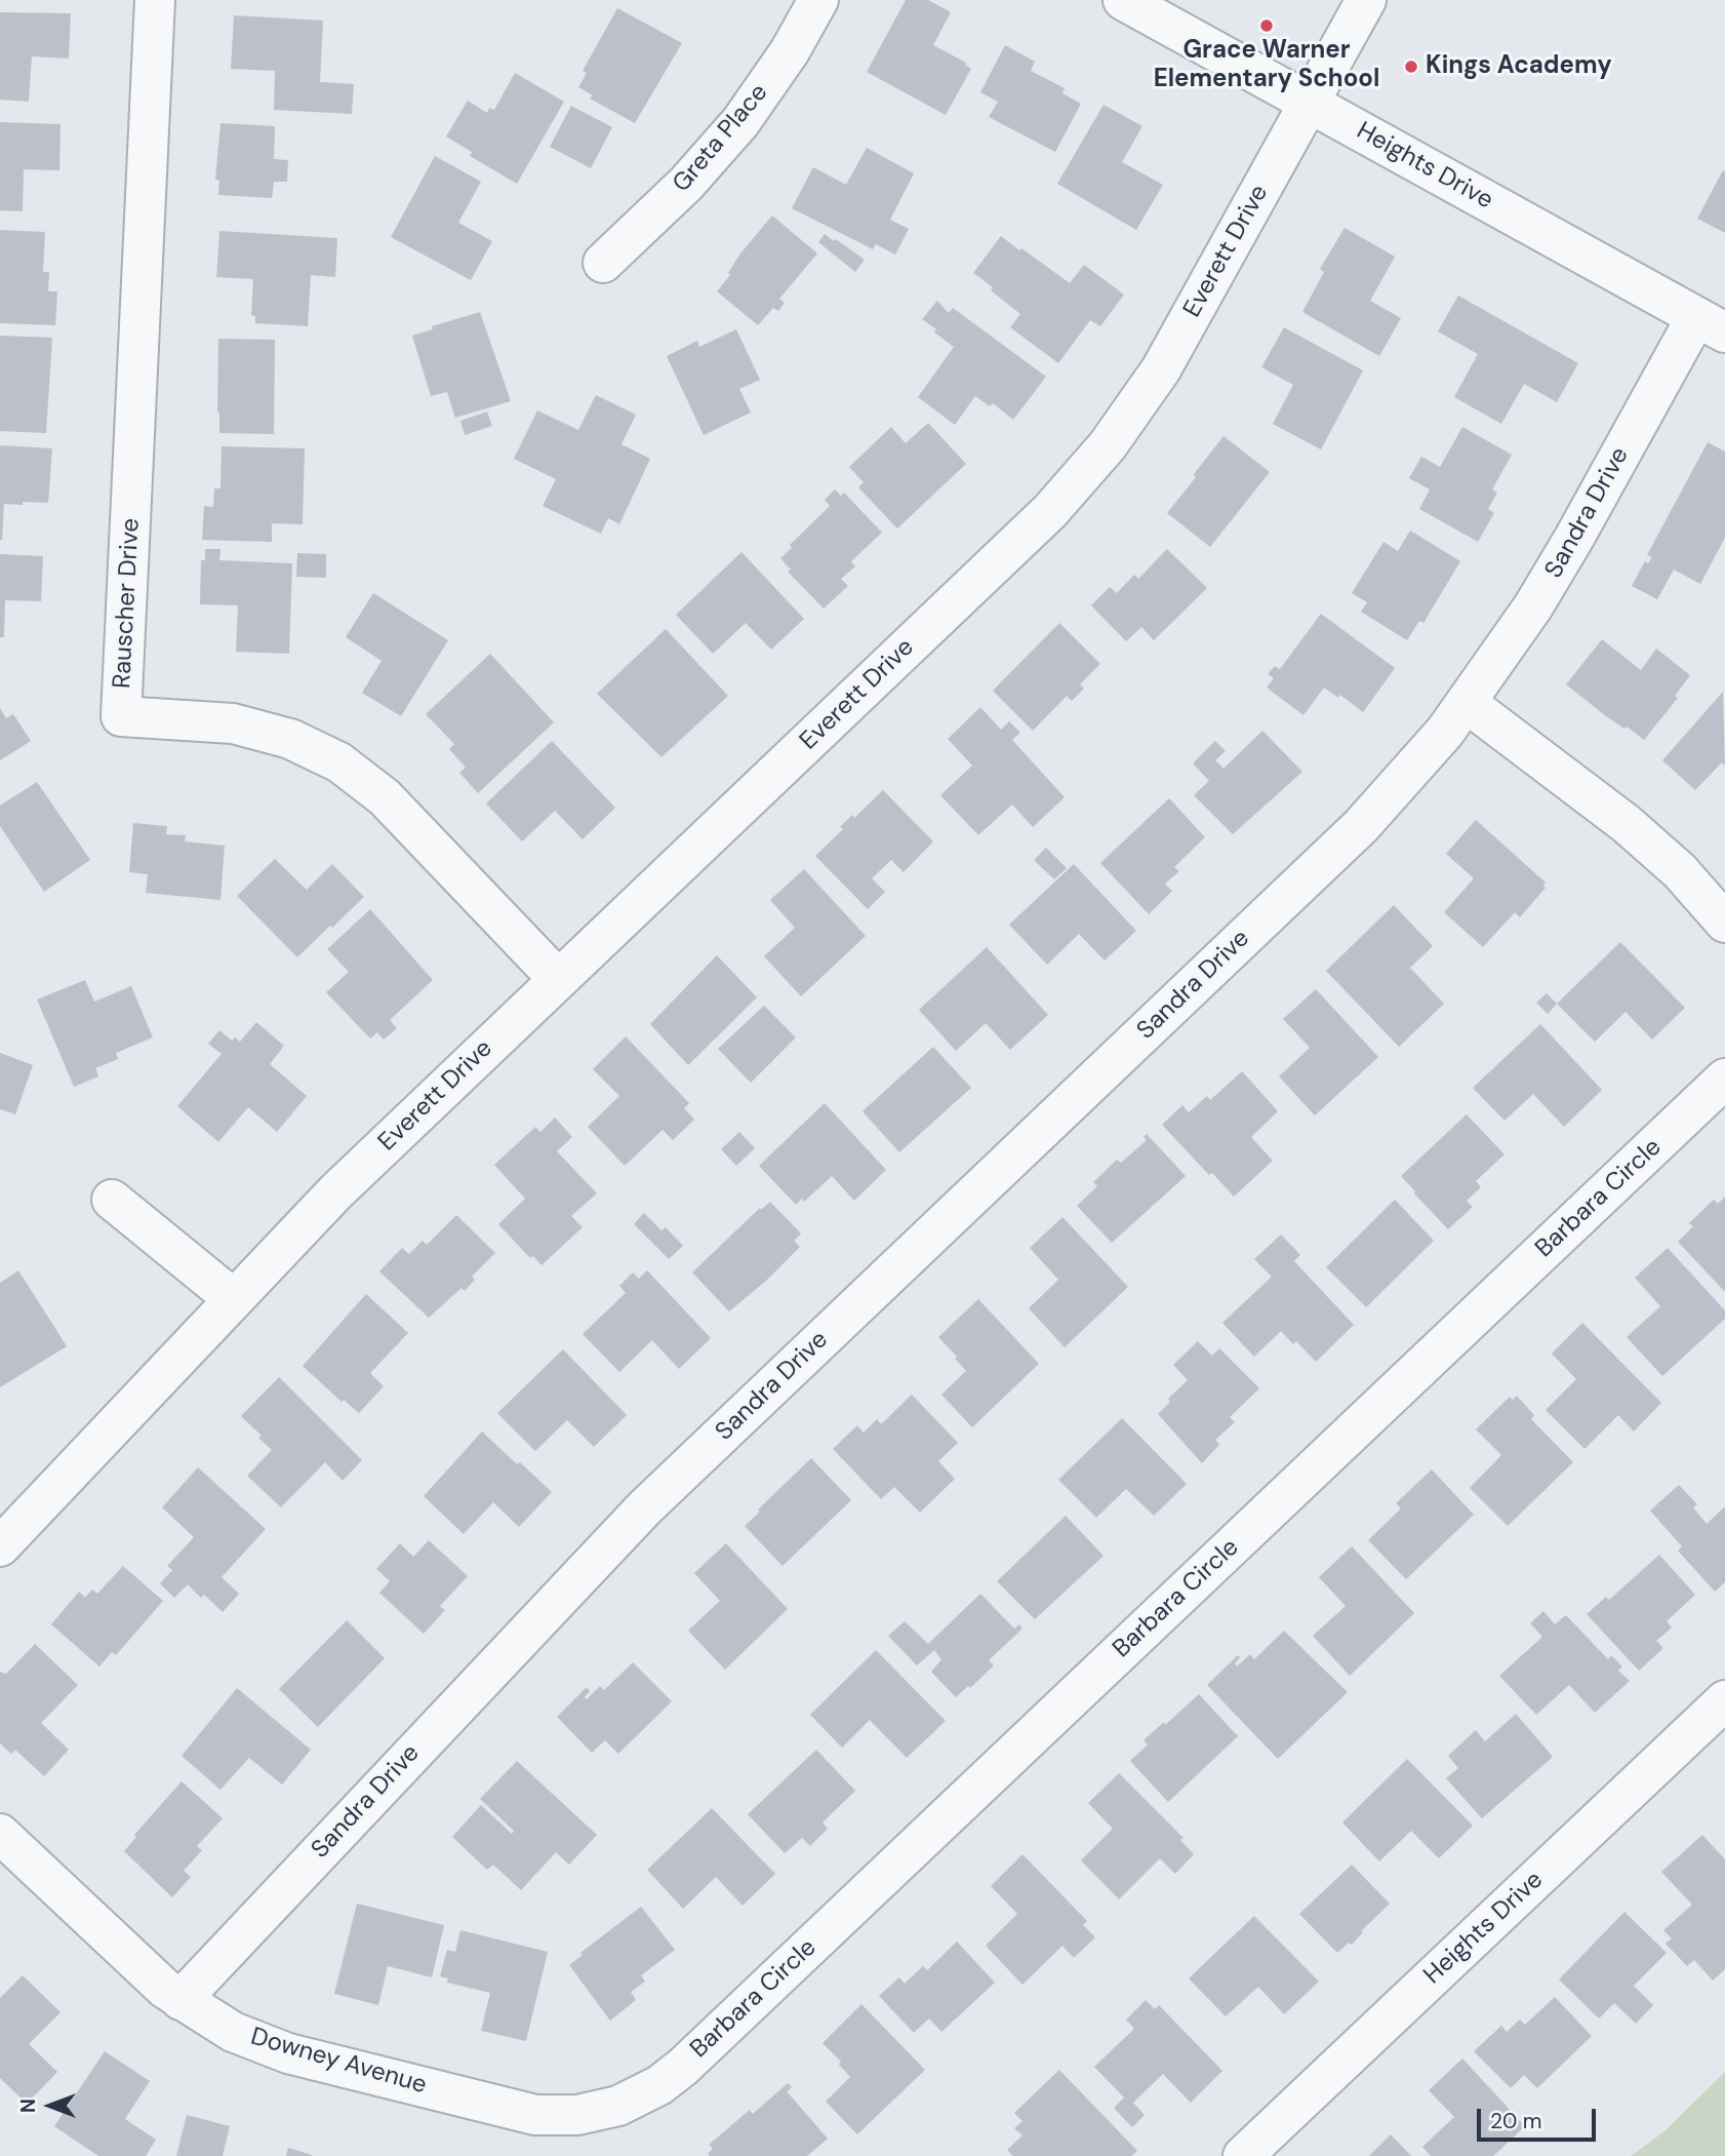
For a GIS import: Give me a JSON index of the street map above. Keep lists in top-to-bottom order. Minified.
{"streets":{"street":["Greta Place","Heights Drive","Everett Drive","Sandra Drive","Rauscher Drive","Barbara Circle","Downey Avenue"]},"crossings":[["Heights Drive","Everett Drive"],["Heights Drive","Sandra Drive"],["Everett Drive","Rauscher Drive"],["Sandra Drive","Downey Avenue"],["Barbara Circle","Downey Avenue"]],"places":["Grace Warner Elementary School","Kings Academy"],"scale_bar":"20 m","north":"left"}
